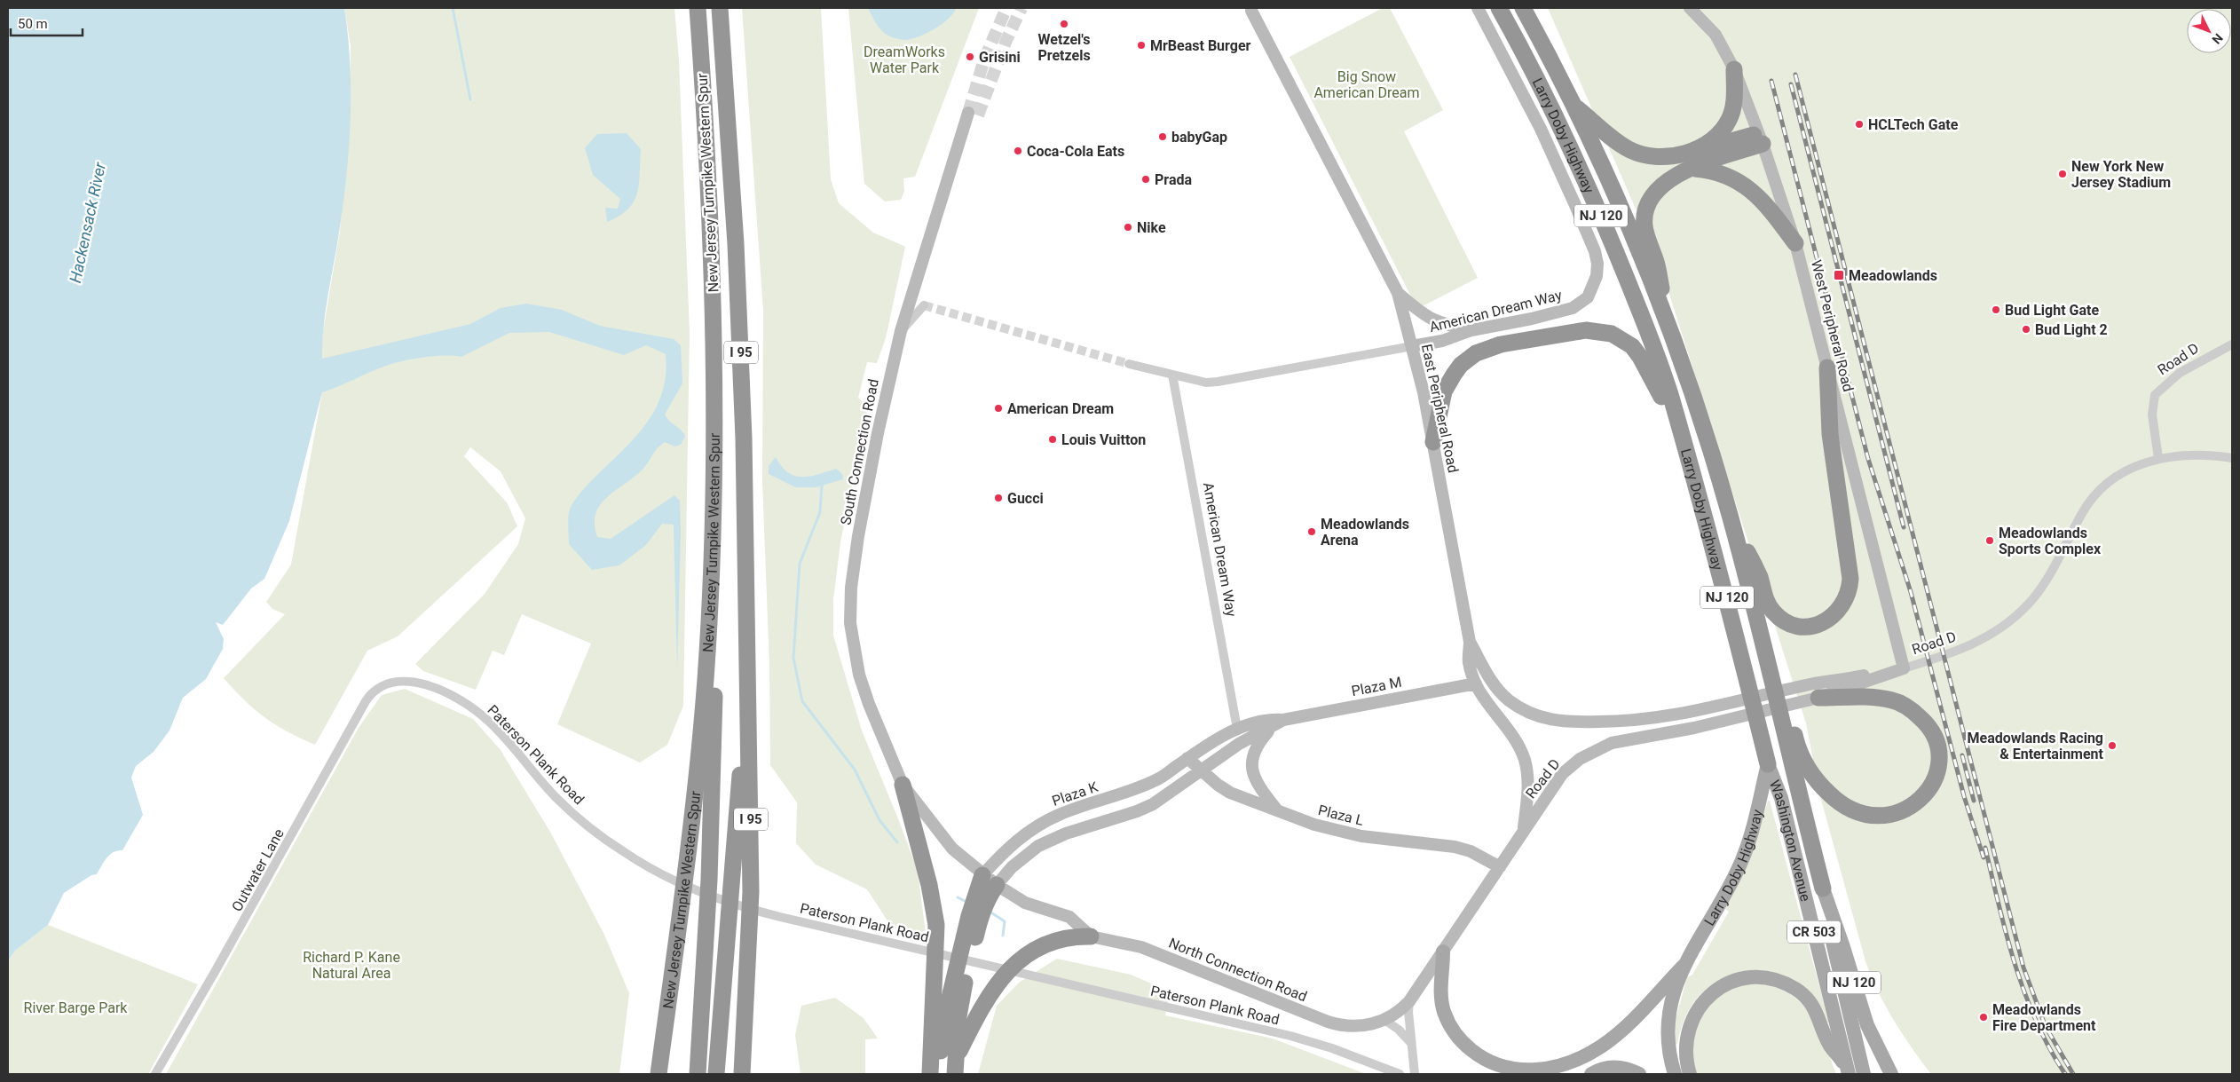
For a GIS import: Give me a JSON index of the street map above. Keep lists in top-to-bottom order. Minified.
{"streets":{"highway":["Larry Doby Highway","New Jersey Turnpike Western Spur","NJ 120","I 95"],"main road":["Washington Avenue","CR 503"],"street":["American Dream Way","West Peripheral Road","Road D","East Peripheral Road","South Connection Road","Plaza M","Paterson Plank Road","Plaza K","Plaza L","Outwater Lane","North Connection Road"]},"crossings":[["Larry Doby Highway","Washington Avenue"],["American Dream Way","East Peripheral Road"],["American Dream Way","Plaza M"],["West Peripheral Road","Road D"],["Road D","East Peripheral Road"],["Road D","North Connection Road"],["East Peripheral Road","Plaza M"],["East Peripheral Road","North Connection Road"],["Plaza M","Plaza K"],["Plaza M","Plaza L"],["Paterson Plank Road","Outwater Lane"],["Plaza K","Plaza L"],["Plaza L","North Connection Road"]],"water":["Hackensack River"],"parks":["DreamWorks Water Park","Big Snow American Dream","Richard P. Kane Natural Area","River Barge Park"],"places":{"other":["Wetzel's Pretzels","MrBeast Burger","Grisini","HCLTech Gate","babyGap","Coca-Cola Eats","New York New Jersey Stadium","Prada","Nike","Bud Light Gate","Bud Light 2","American Dream","Louis Vuitton","Gucci","Meadowlands Arena","Meadowlands Sports Complex","Meadowlands Racing & Entertainment","Meadowlands Fire Department"],"transit":["Meadowlands"]},"scale_bar":"50 m","north":"bottom right"}
